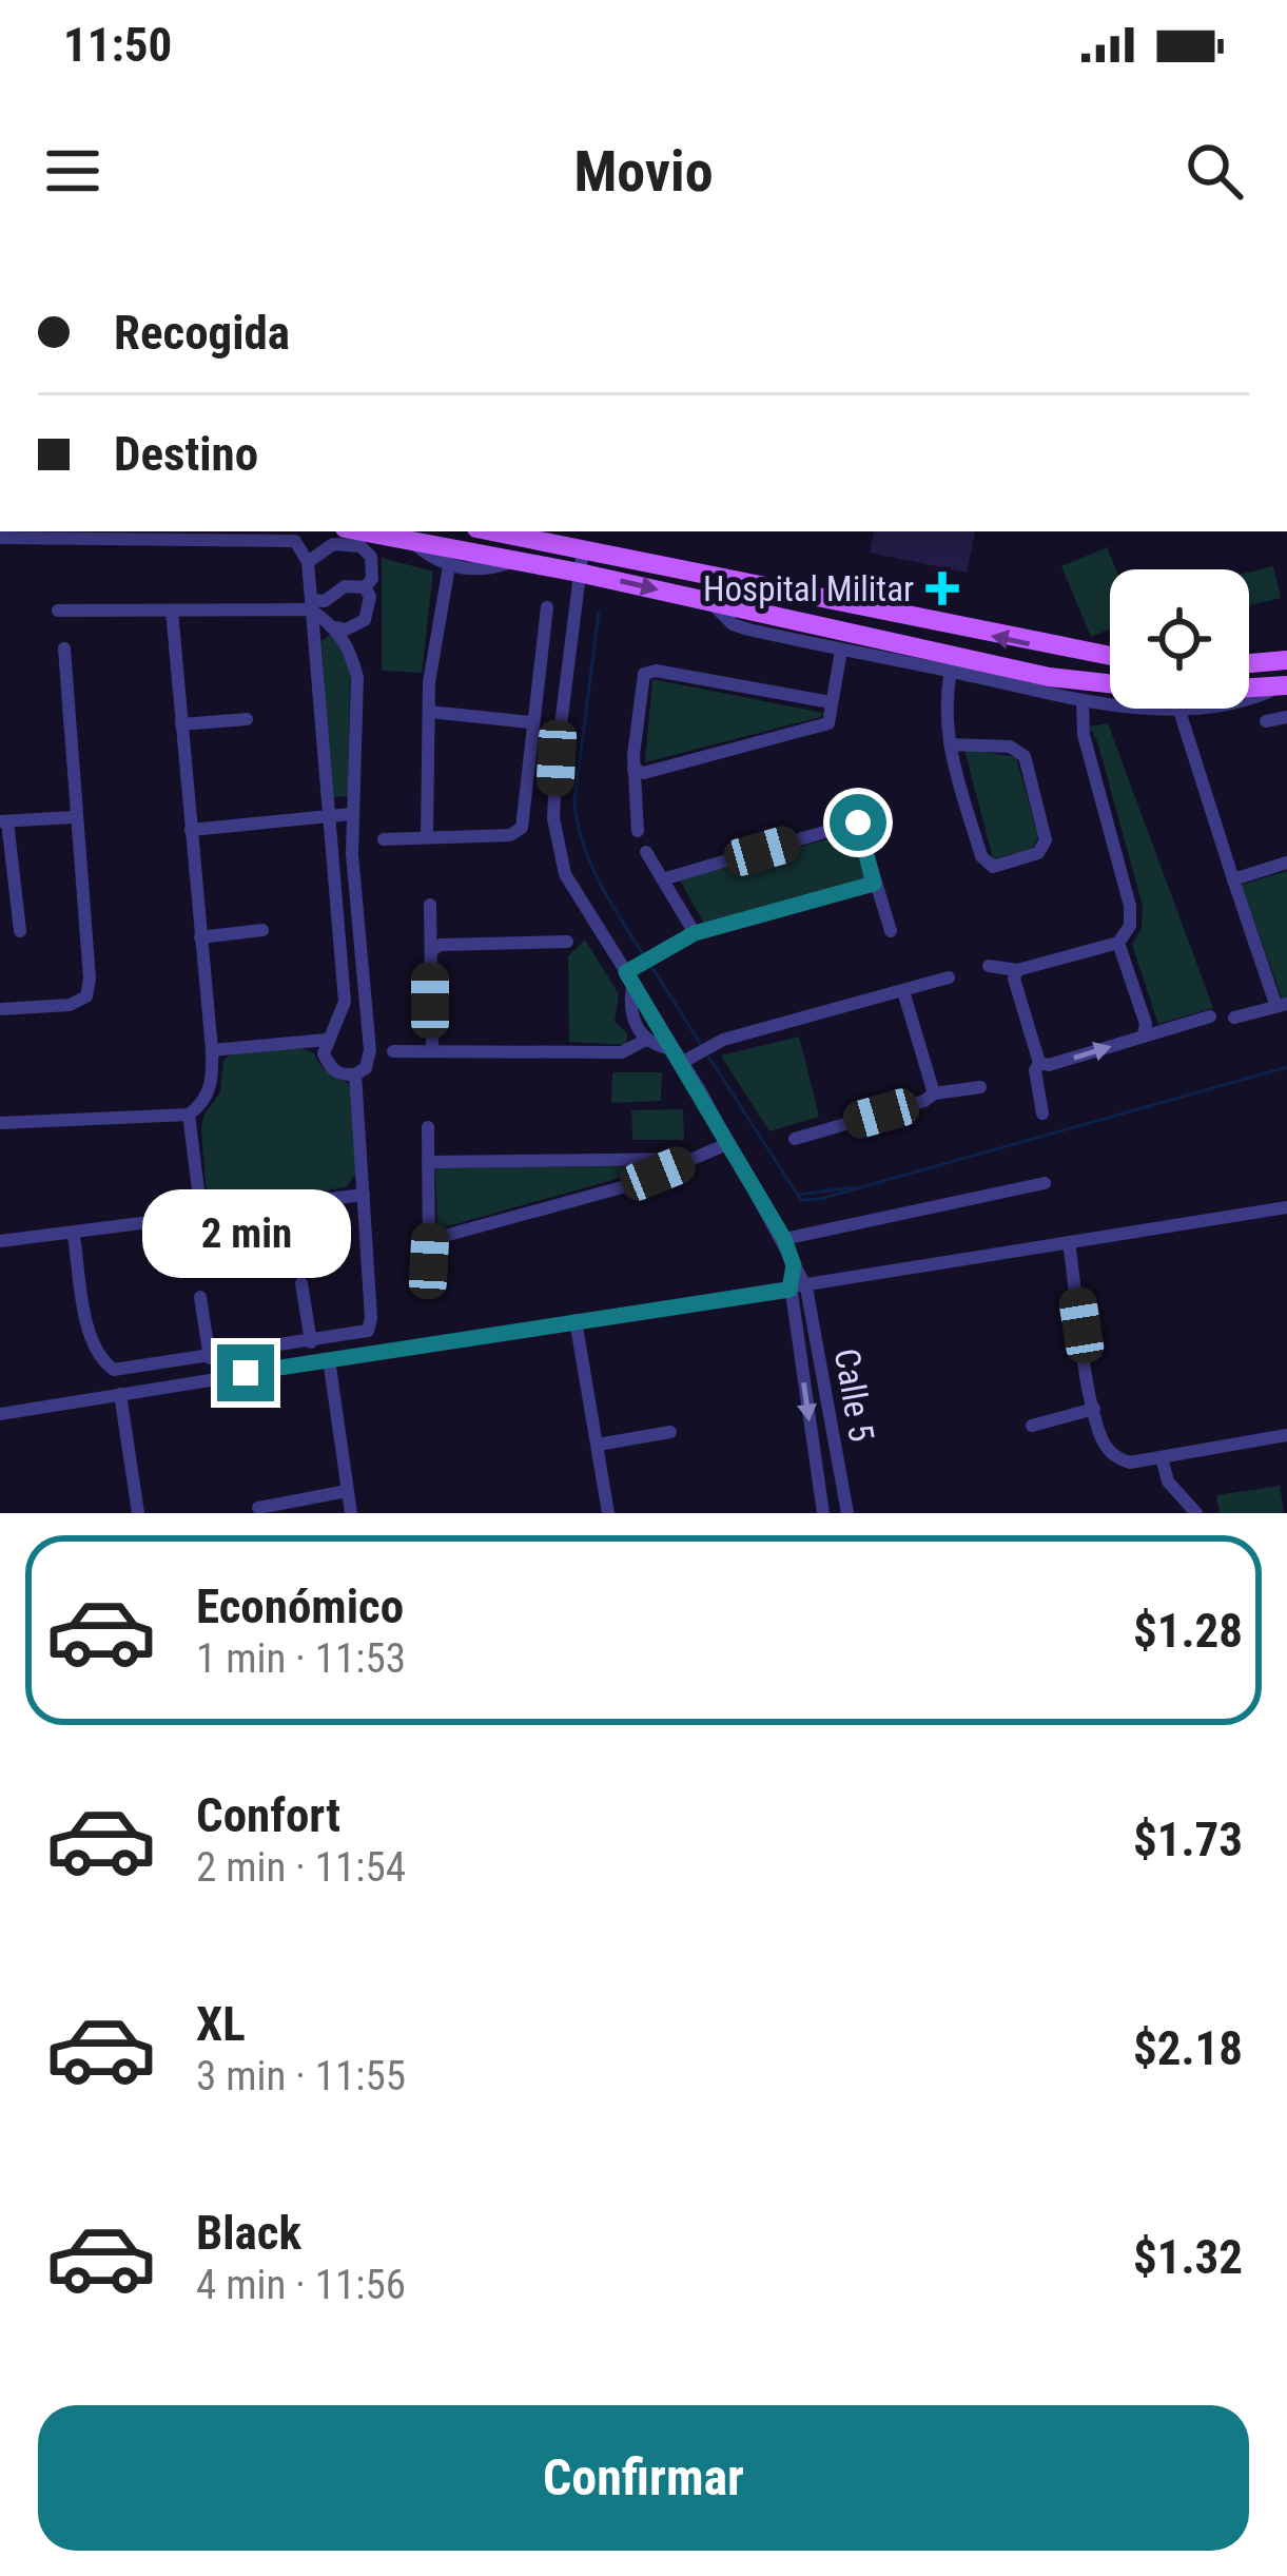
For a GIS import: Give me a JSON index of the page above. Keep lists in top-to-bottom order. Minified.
{"streets":{"street":["Calle 5"]},"places":{"health":["Hospital Militar"]},"page":{"status":"11:50","header":"Movio","banner":["Recogida","Destino"],"bubble":"2 min","list":[{"name":"Económico","note":"1 min · 11:53","value":"$1.28"},{"name":"Confort","note":"2 min · 11:54","value":"$1.73"},{"name":"XL","note":"3 min · 11:55","value":"$2.18"},{"name":"Black","note":"4 min · 11:56","value":"$1.32"}],"buttons":"Confirmar"}}
